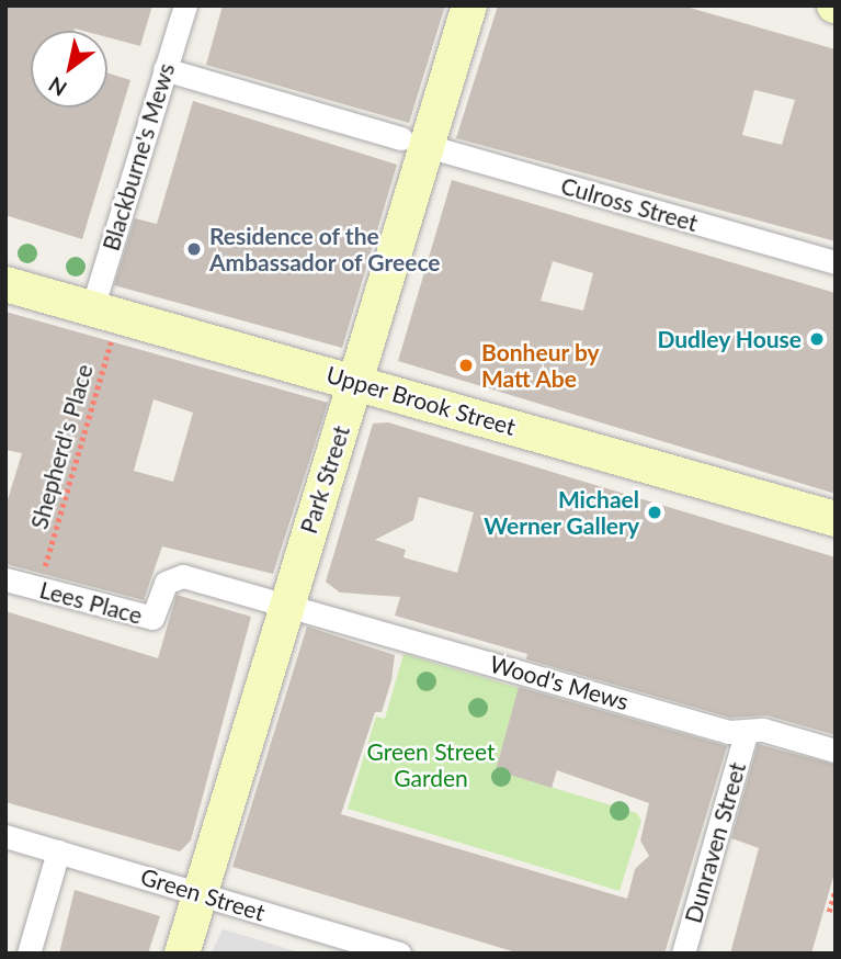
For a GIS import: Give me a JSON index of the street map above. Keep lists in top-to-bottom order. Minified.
{"streets":{"street":["Blackburne's Mews","Culross Street","Upper Brook Street","Park Street","Lees Place","Wood's Mews","Dunraven Street","Green Street"],"path":["Shepherd's Place"]},"crossings":[["Blackburne's Mews","Culross Street"],["Blackburne's Mews","Upper Brook Street"],["Blackburne's Mews","Shepherd's Place"],["Culross Street","Park Street"],["Upper Brook Street","Shepherd's Place"],["Upper Brook Street","Park Street"],["Shepherd's Place","Lees Place"],["Park Street","Lees Place"],["Park Street","Wood's Mews"],["Park Street","Green Street"],["Lees Place","Wood's Mews"],["Wood's Mews","Dunraven Street"]],"parks":["Green Street Garden"],"places":["Residence of the Ambassador of Greece","Dudley House","Bonheur by Matt Abe","Michael Werner Gallery"],"north":"bottom left"}
